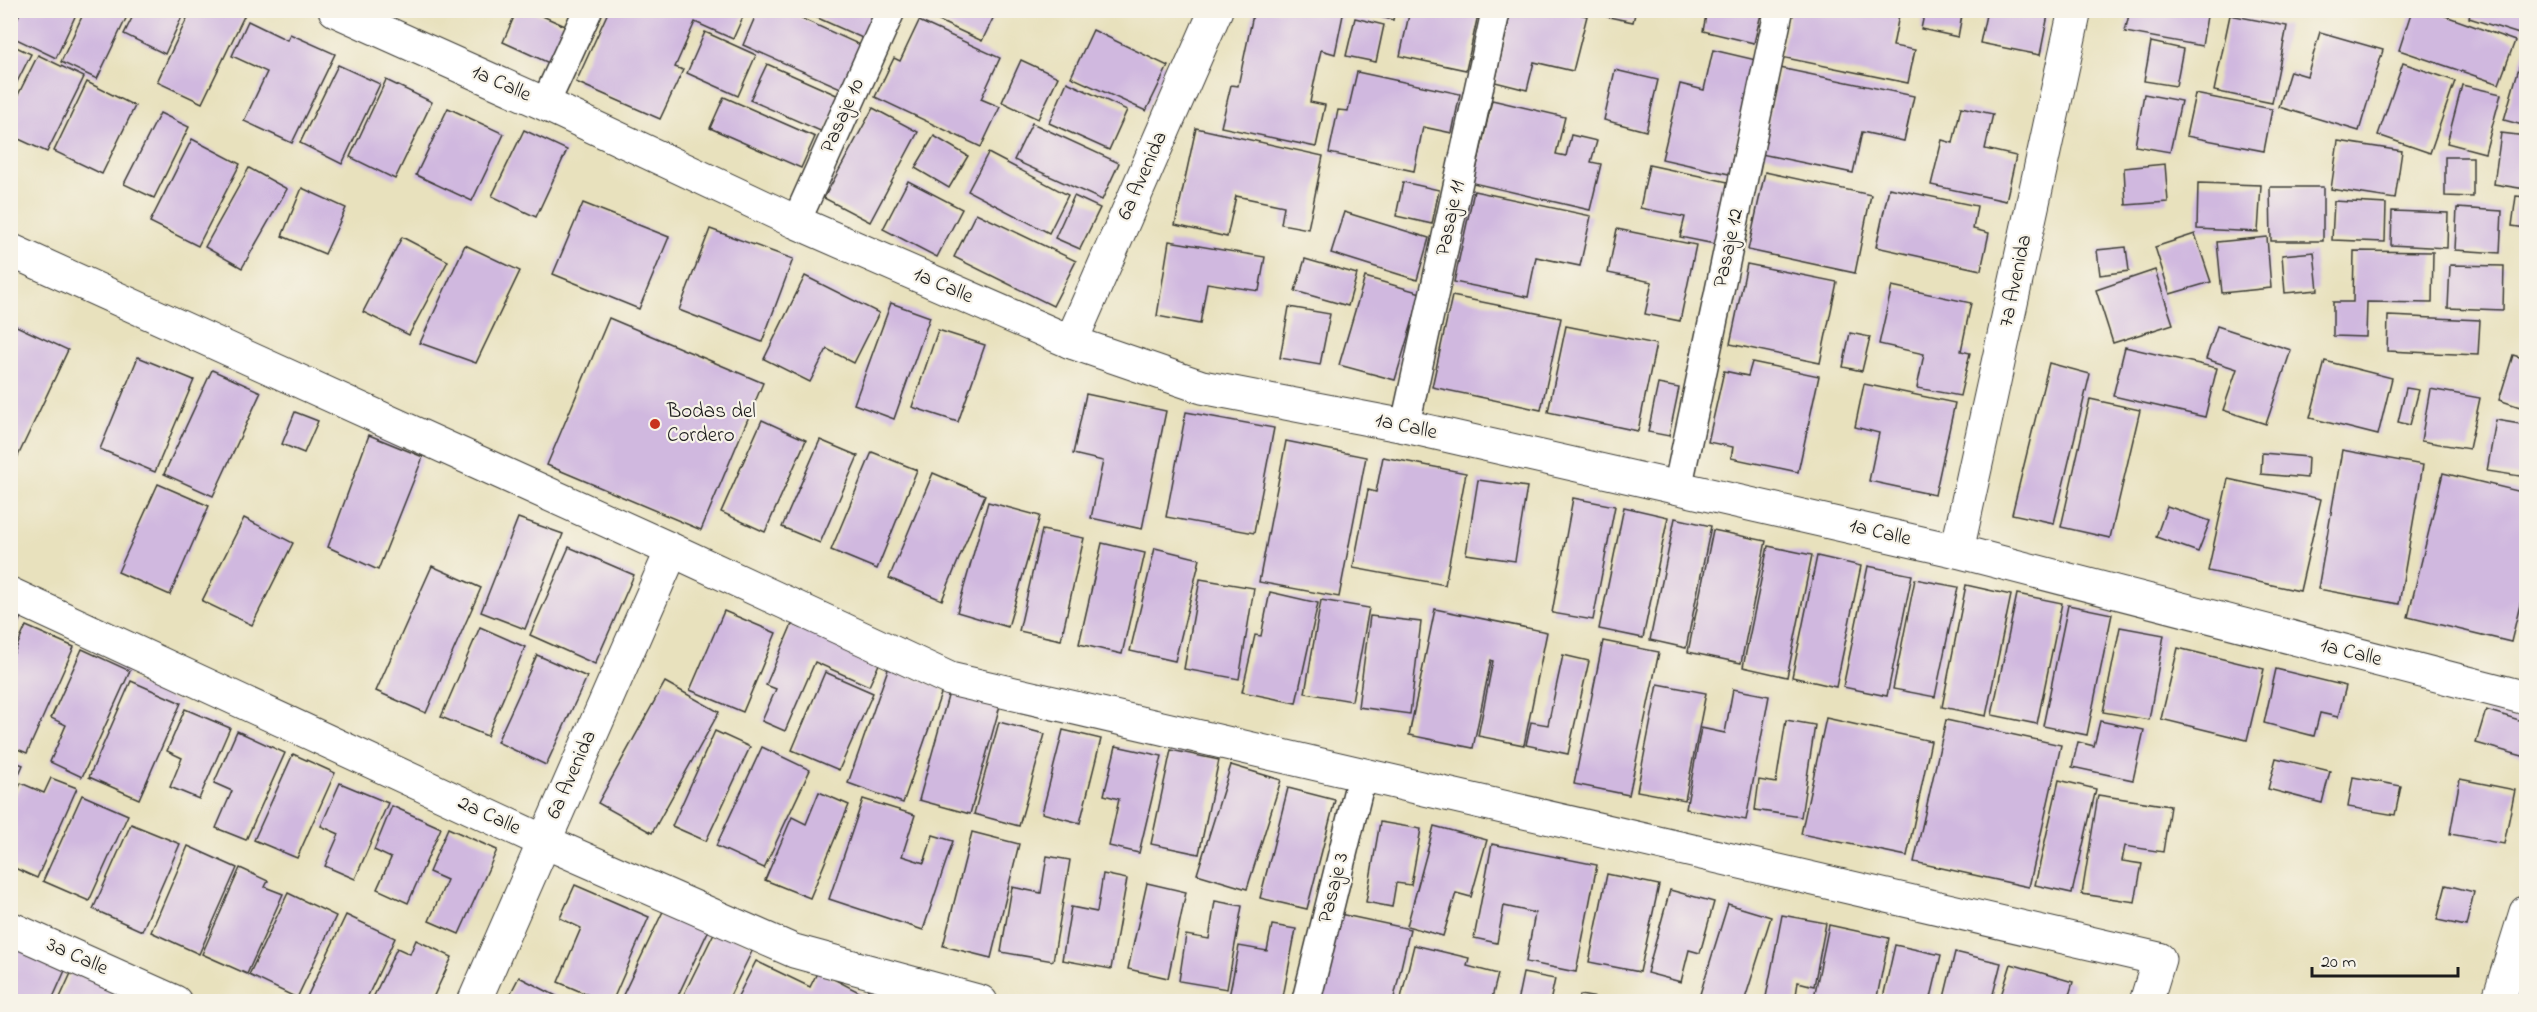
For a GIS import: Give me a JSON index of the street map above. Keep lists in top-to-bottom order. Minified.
{"streets":{"street":["1a Calle","6a Avenida","7a Avenida","2a Calle","3a Calle"],"lane":["Pasaje 10","Pasaje 11","Pasaje 12","Pasaje 3"]},"crossings":[["1a Calle","Pasaje 10"],["1a Calle","6a Avenida"],["1a Calle","Pasaje 11"],["1a Calle","Pasaje 12"],["1a Calle","7a Avenida"],["6a Avenida","2a Calle"]],"places":["Bodas del Cordero"],"scale_bar":"20 m"}
